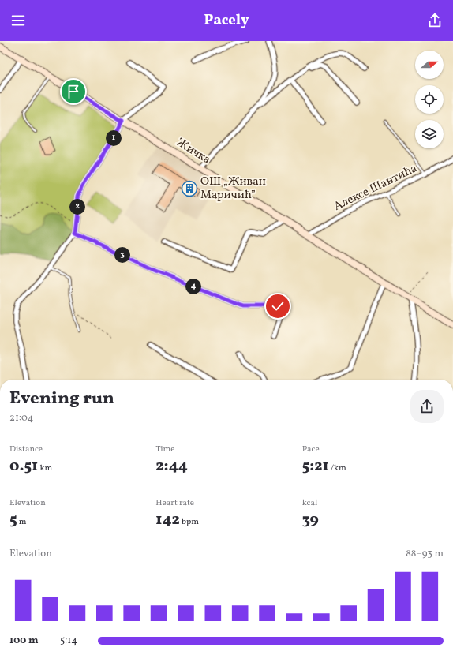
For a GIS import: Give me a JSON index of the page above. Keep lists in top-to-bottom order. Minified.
{"streets":{"main road":["Жичка"],"street":["Алексе Шантића"]},"crossings":[["Жичка","Алексе Шантића"]],"places":{"building":["ОШ „Живан Маричић”"]},"north":"right","page":{"header":"Pacely","pins":["1","2","3","4"],"heading":["Evening run","21:04"],"stats":[["Distance","0.51 km"],["Time","2:44"],["Pace","5:21 /km"],["Elevation","5 m"],["Heart rate","142 bpm"],["kcal","39"]],"chart":["Elevation","88–93 m"],"list":[{"name":"100 m","note":"5:14"}]}}
